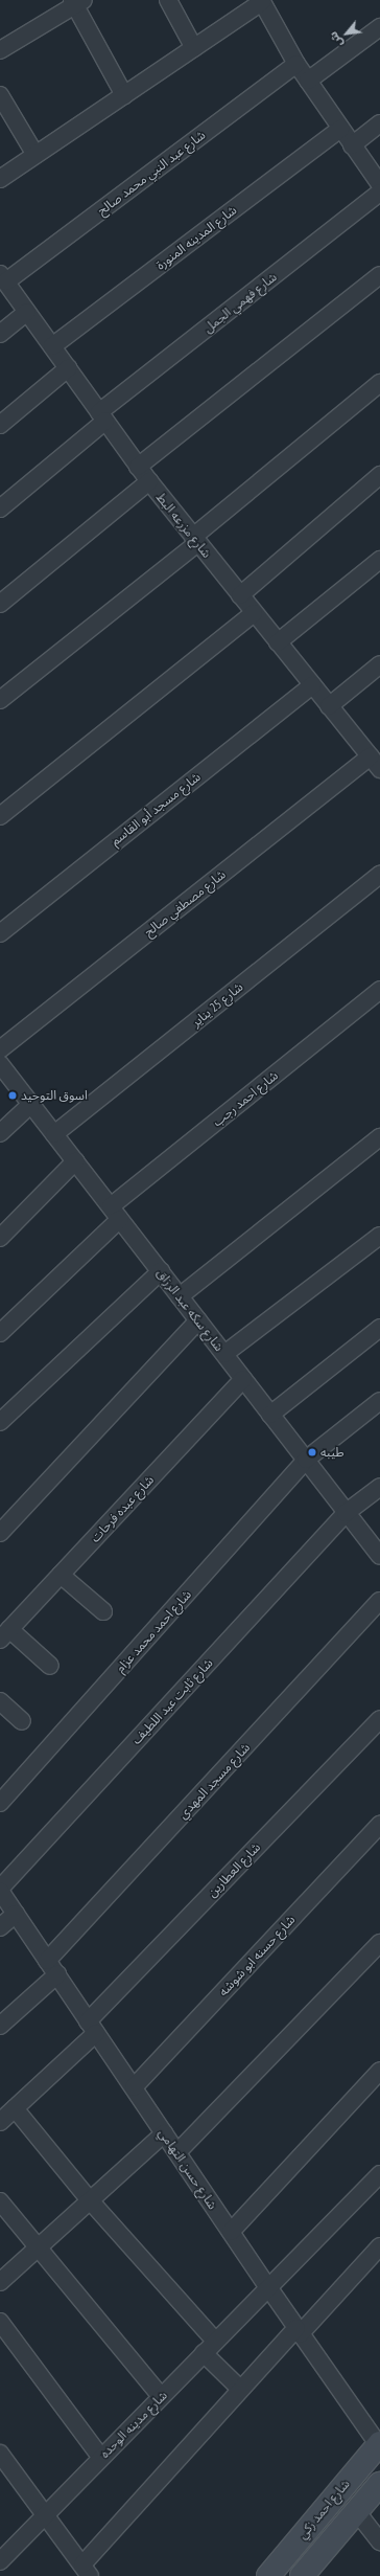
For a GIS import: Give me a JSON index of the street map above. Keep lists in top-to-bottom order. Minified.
{"streets":{"street":["شارع عبد النبي محمد صالح","شارع المدينه المنورة","شارع فهمي الجمل","شارع مزرعه البط","شارع مسجد أبو القاسم","شارع مصطفي صالح","شارع 25 يناير","شارع احمد رجب","شارع سكه عبد الرزاق","شارع عبده فرحات","شارع احمد محمد عزام","شارع ثابت عبد اللطيف","شارع مسجد المهدي","شارع العطارين","شارع حسنه ابو شوشه","شارع حسن التهامي","شارع مدينه الوحده","شارع احمد زكي"]},"crossings":[["شارع عبد النبي محمد صالح","شارع مزرعه البط"],["شارع المدينه المنورة","شارع مزرعه البط"],["شارع فهمي الجمل","شارع مزرعه البط"],["شارع مزرعه البط","شارع مسجد أبو القاسم"],["شارع مزرعه البط","شارع مصطفي صالح"],["شارع 25 يناير","شارع سكه عبد الرزاق"],["شارع احمد رجب","شارع سكه عبد الرزاق"],["شارع سكه عبد الرزاق","شارع عبده فرحات"],["شارع سكه عبد الرزاق","شارع احمد محمد عزام"],["شارع سكه عبد الرزاق","شارع ثابت عبد اللطيف"],["شارع ثابت عبد اللطيف","شارع حسن التهامي"],["شارع مسجد المهدي","شارع حسن التهامي"],["شارع العطارين","شارع حسن التهامي"],["شارع حسنه ابو شوشه","شارع حسن التهامي"],["شارع حسن التهامي","شارع مدينه الوحده"],["شارع حسن التهامي","شارع احمد زكي"]],"places":["اسوق التوحيد","طيبه"],"north":"bottom left"}
